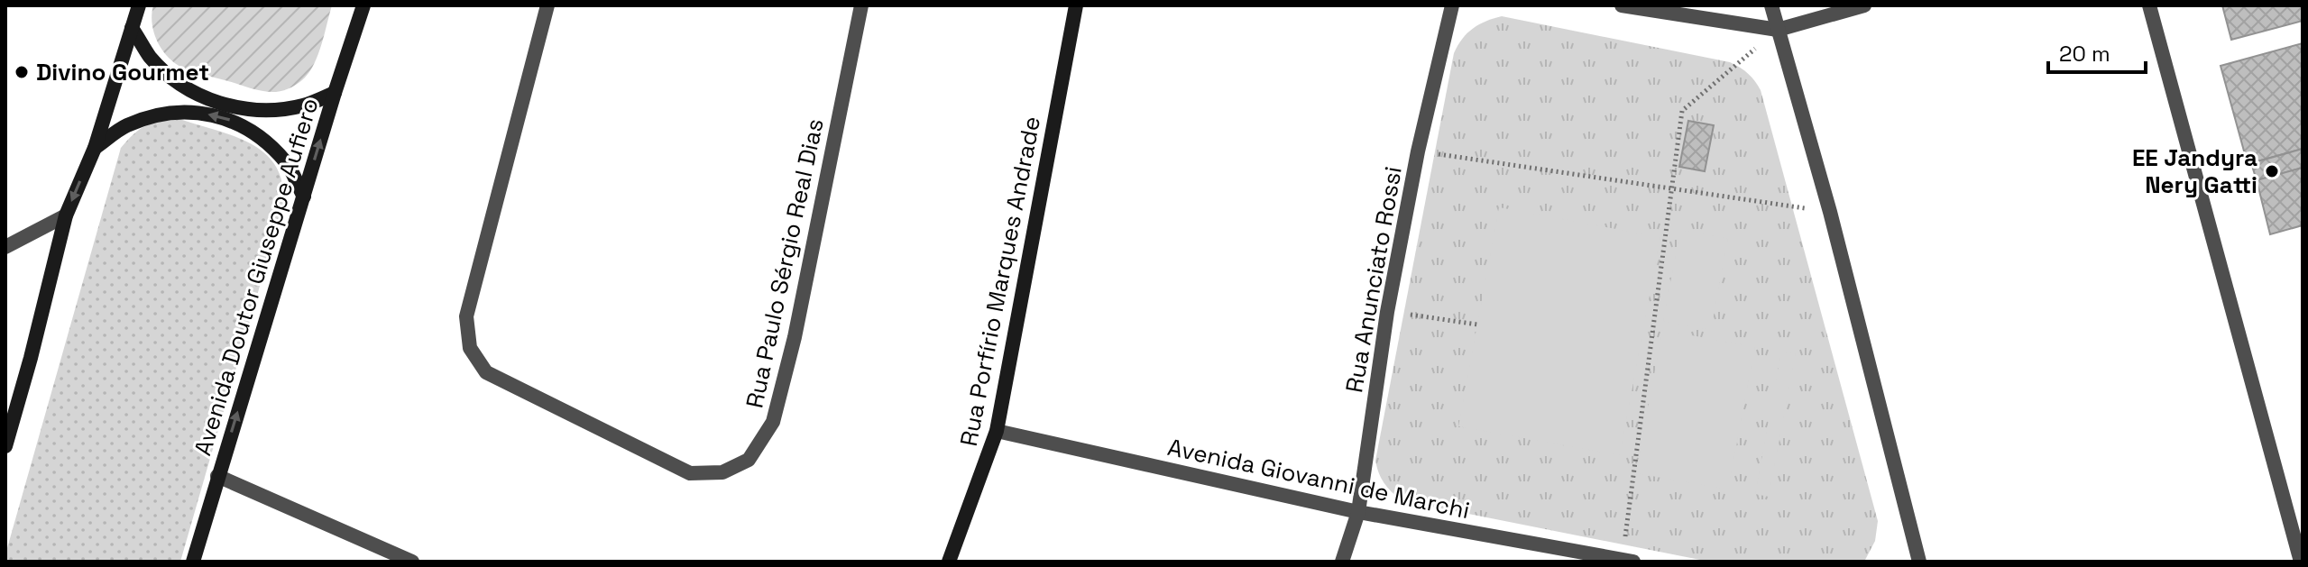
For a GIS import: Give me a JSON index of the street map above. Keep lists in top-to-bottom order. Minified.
{"streets":{"street":["Rua Paulo Sérgio Real Dias","Avenida Doutor Giuseppe Aufiero","Rua Anunciato Rossi","Rua Porfírio Marques Andrade","Avenida Giovanni de Marchi"]},"crossings":[["Rua Anunciato Rossi","Avenida Giovanni de Marchi"],["Rua Porfírio Marques Andrade","Avenida Giovanni de Marchi"]],"one_way":["Avenida Doutor Giuseppe Aufiero"],"places":["Divino Gourmet","EE Jandyra Nery Gatti"],"scale_bar":"20 m"}
